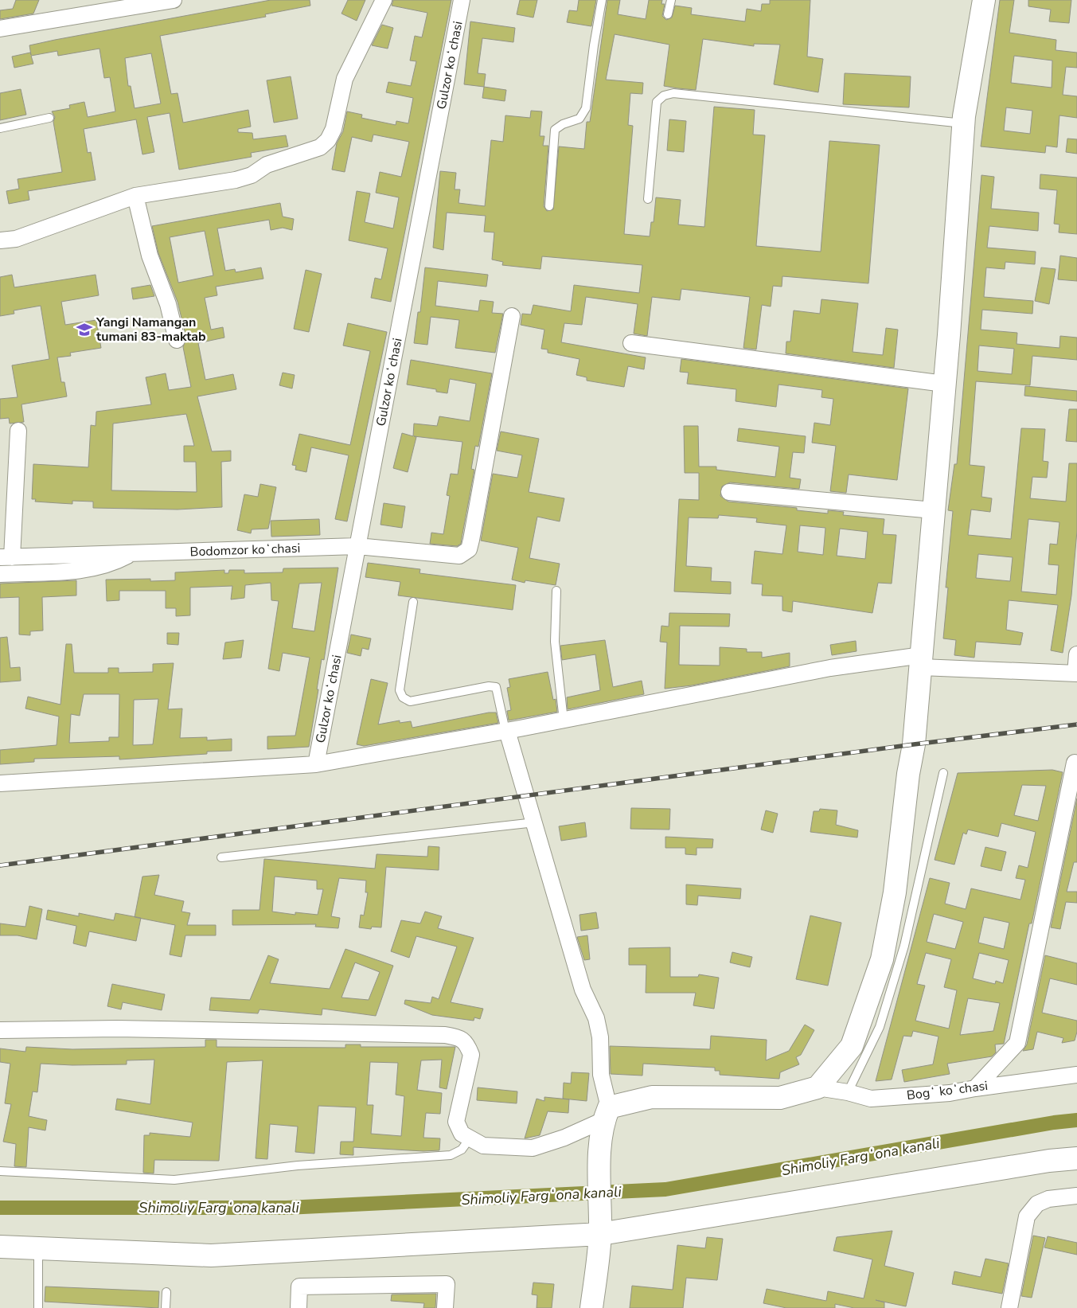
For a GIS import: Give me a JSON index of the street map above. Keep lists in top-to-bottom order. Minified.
{"streets":{"street":["Gulzor koʻchasi","Bodomzor koʻchasi","Bogʻ koʻchasi"]},"crossings":[["Gulzor koʻchasi","Bodomzor koʻchasi"]],"water":["Shimoliy Fargʻona kanali"],"places":{"school or university":["Yangi Namangan tumani 83-maktab"]}}
